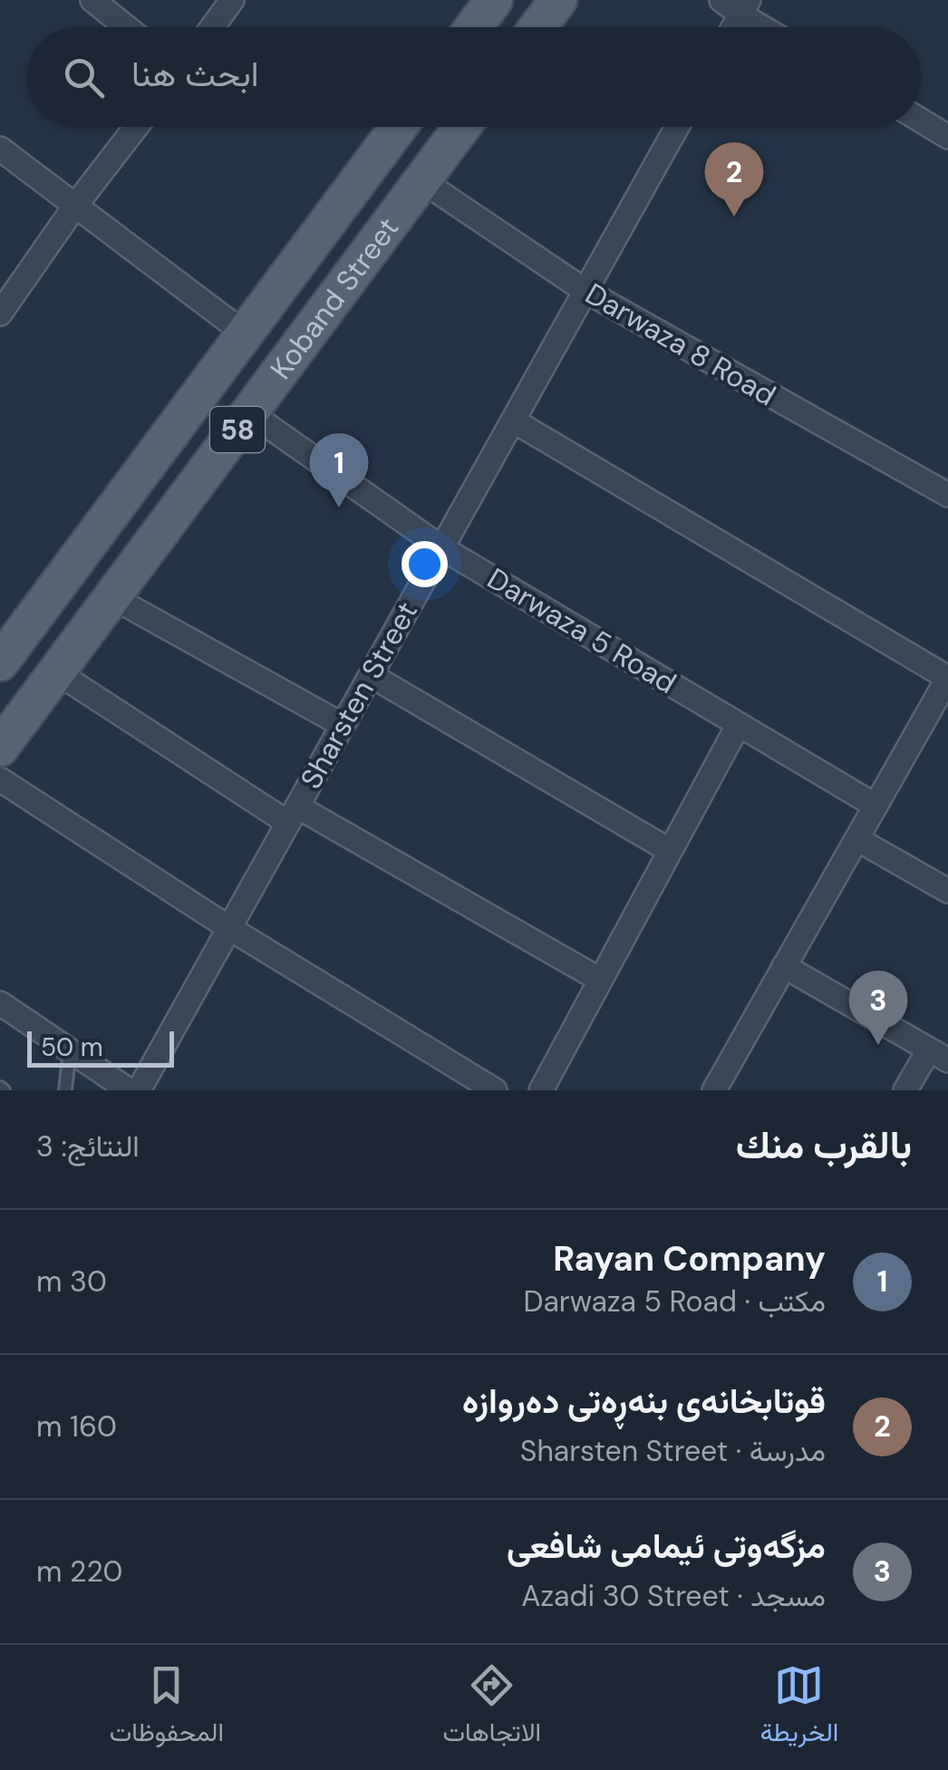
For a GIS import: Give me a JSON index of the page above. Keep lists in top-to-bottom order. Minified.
{"streets":{"main road":["Koband Street","58"],"street":["Darwaza 8 Road","Darwaza 5 Road","Sharsten Street"]},"crossings":[["Koband Street","Darwaza 8 Road"],["Koband Street","Darwaza 5 Road"],["Darwaza 8 Road","Sharsten Street"],["Darwaza 5 Road","Sharsten Street"]],"scale_bar":"50 m","page":{"search":"ابحث هنا","pins":["2","1","3"],"scale":"50 m","heading":["بالقرب منك","النتائج: 3"],"list":[{"mark":"1","name":"Rayan Company","note":"مكتب · Darwaza 5 Road","value":"30 m"},{"mark":"2","name":"قوتابخانەی بنەڕەتی دەروازە","note":"مدرسة · Sharsten Street","value":"160 m"},{"mark":"3","name":"مزگەوتی ئیمامی شافعی","note":"مسجد · Azadi 30 Street","value":"220 m"}],"nav":["الخريطة","الاتجاهات","المحفوظات"]}}
